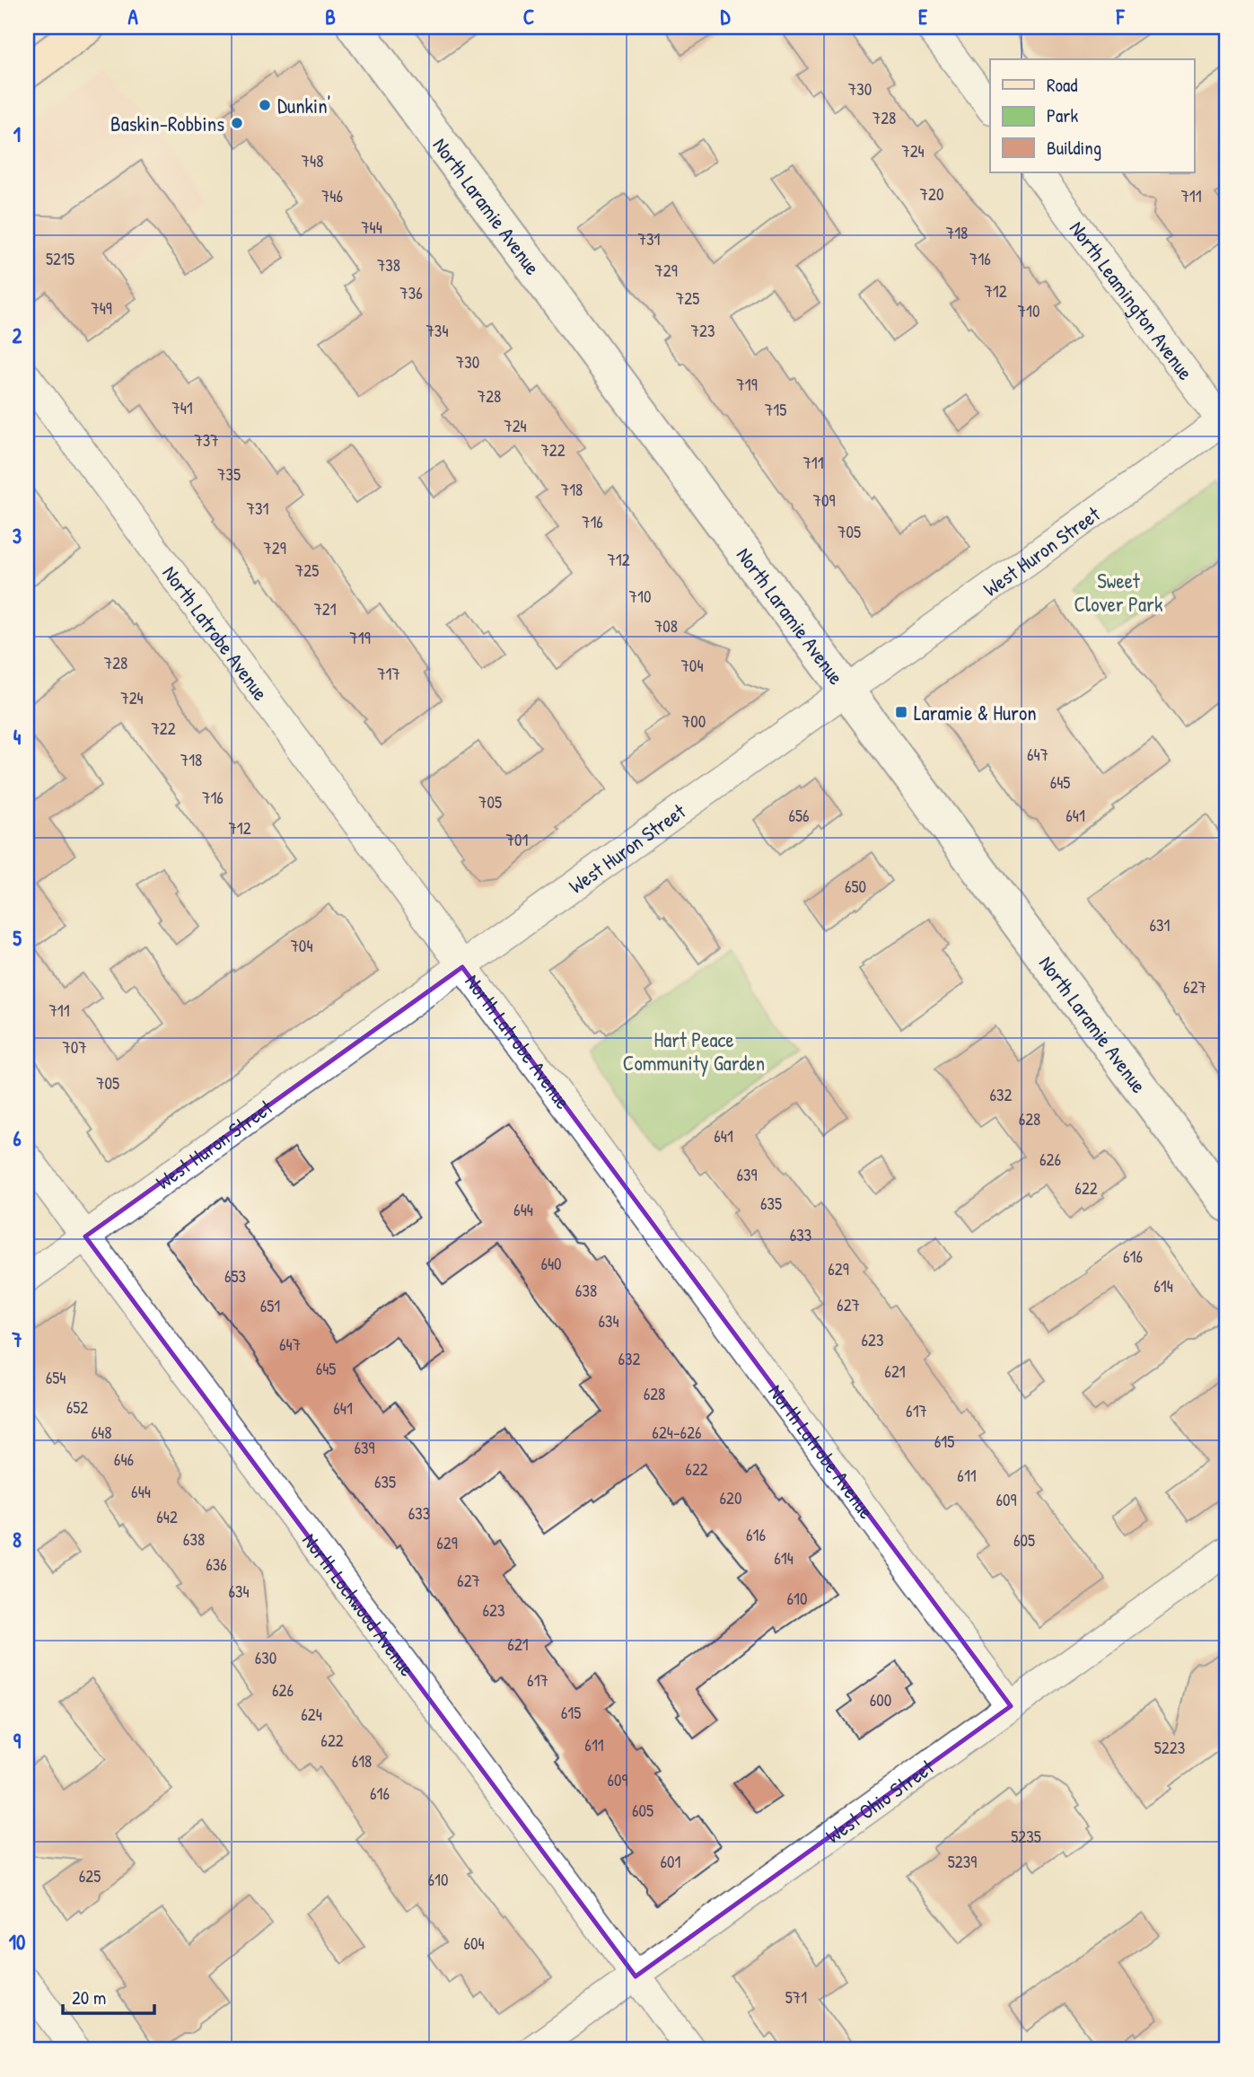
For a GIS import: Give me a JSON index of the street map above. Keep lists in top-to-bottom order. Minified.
{"streets":{"street":["North Laramie Avenue","North Leamington Avenue","West Huron Street","North Latrobe Avenue","North Lockwood Avenue","West Ohio Street"]},"crossings":[["North Laramie Avenue","West Huron Street"],["North Leamington Avenue","West Huron Street"],["West Huron Street","North Latrobe Avenue"],["West Huron Street","North Lockwood Avenue"],["North Latrobe Avenue","West Ohio Street"],["North Lockwood Avenue","West Ohio Street"]],"parks":["Sweet Clover Park","Hart Peace Community Garden"],"places":{"other":["Dunkin'","Baskin-Robbins"],"transit":["Laramie & Huron"]},"house_numbers":["730","728","724","748","720","746","711","744","718","731","5215","716","738","729","712","736","725","749","710","734","723","730","719","728","741","715","724","737","722","711","735","718","709","731","716","705","729","712","725","710","721","708","719","728","704","717","724","700","722","647","718","645","716","705","656","641","712","701","650","631","704","627","711","707","705","632","628","641","626","639","622","635","644","633","616","640","629","653","614","638","627","651","634","623","647","632","645","621","654","628","652","641","617","648","624-626","615","639","646","622","611","635","644","620","609","633","642","616","638","605","629","614","636","627","634","610","623","621","630","617","626","600","615","624","622","611","5223","618","609","616","605","5235","601","5239","625","610","604","571"],"legend":["Road","Park","Building"],"scale_bar":"20 m","grid":{"columns":["A","B","C","D","E","F"],"rows":["1","2","3","4","5","6","7","8","9","10"]}}
